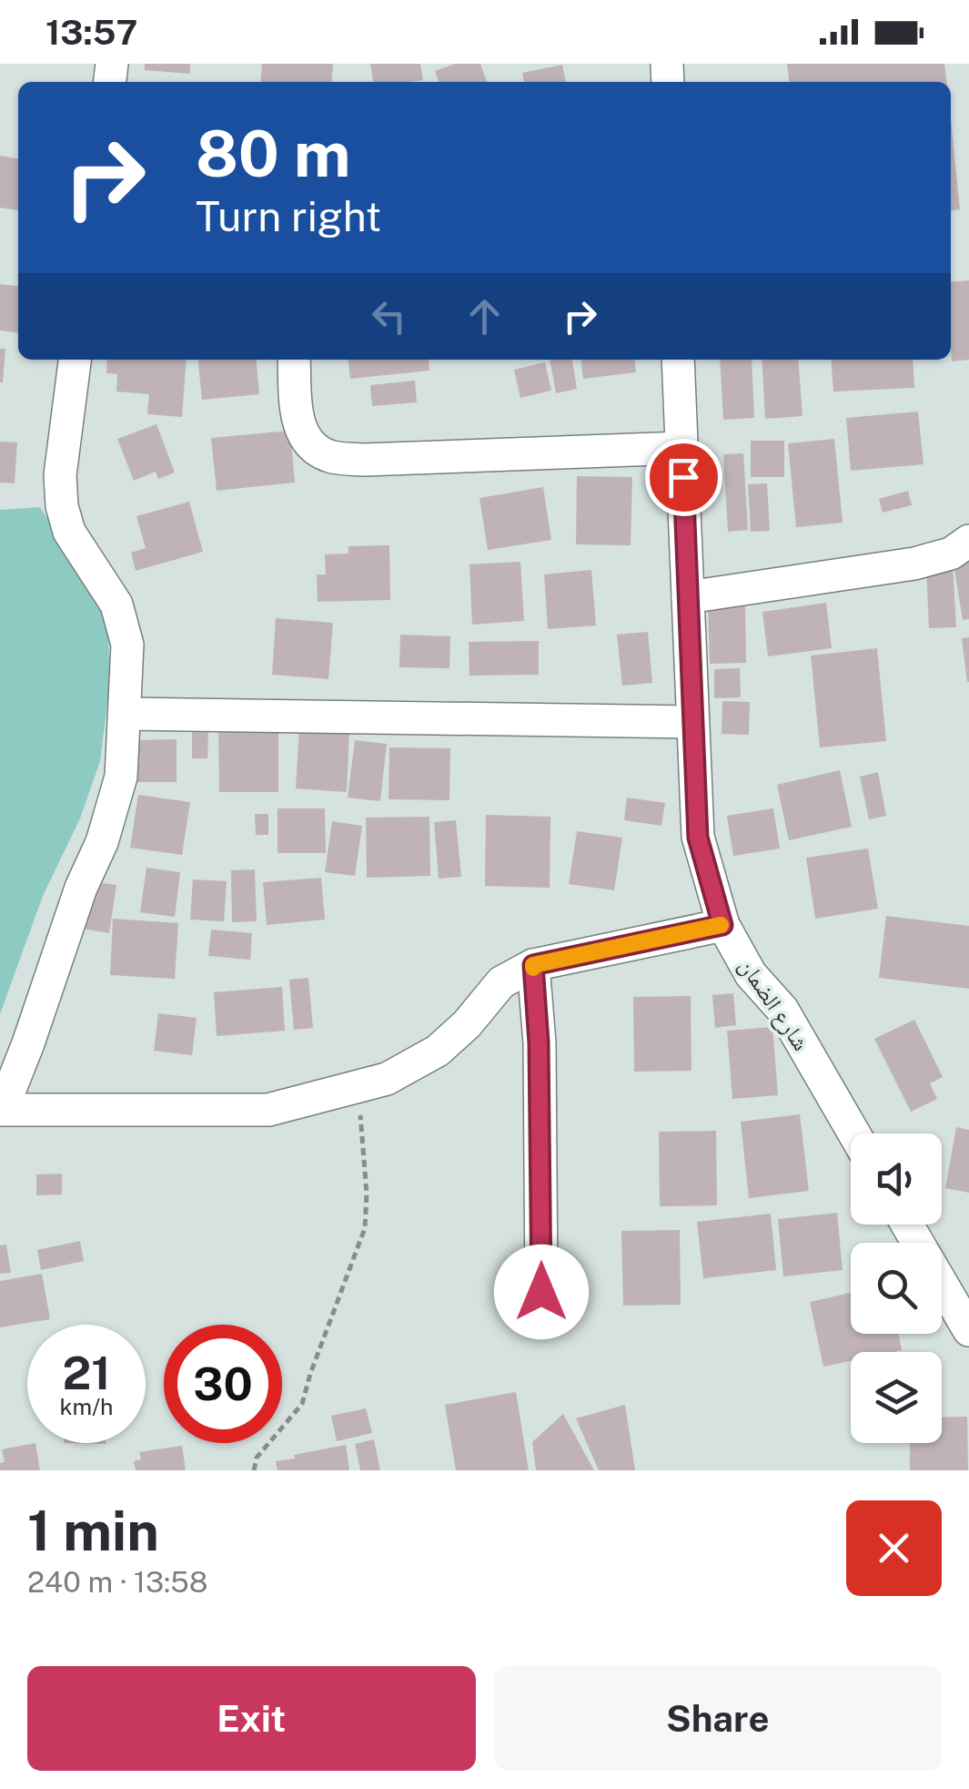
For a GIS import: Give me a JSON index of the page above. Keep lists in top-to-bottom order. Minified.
{"streets":{"street":["شارع الضمان"]},"page":{"status":"13:57","turn":["80 m","Turn right"],"speed":"21 km/h","limit":"30","heading":["1 min","240 m · 13:58"],"buttons":["Exit","Share"]}}
